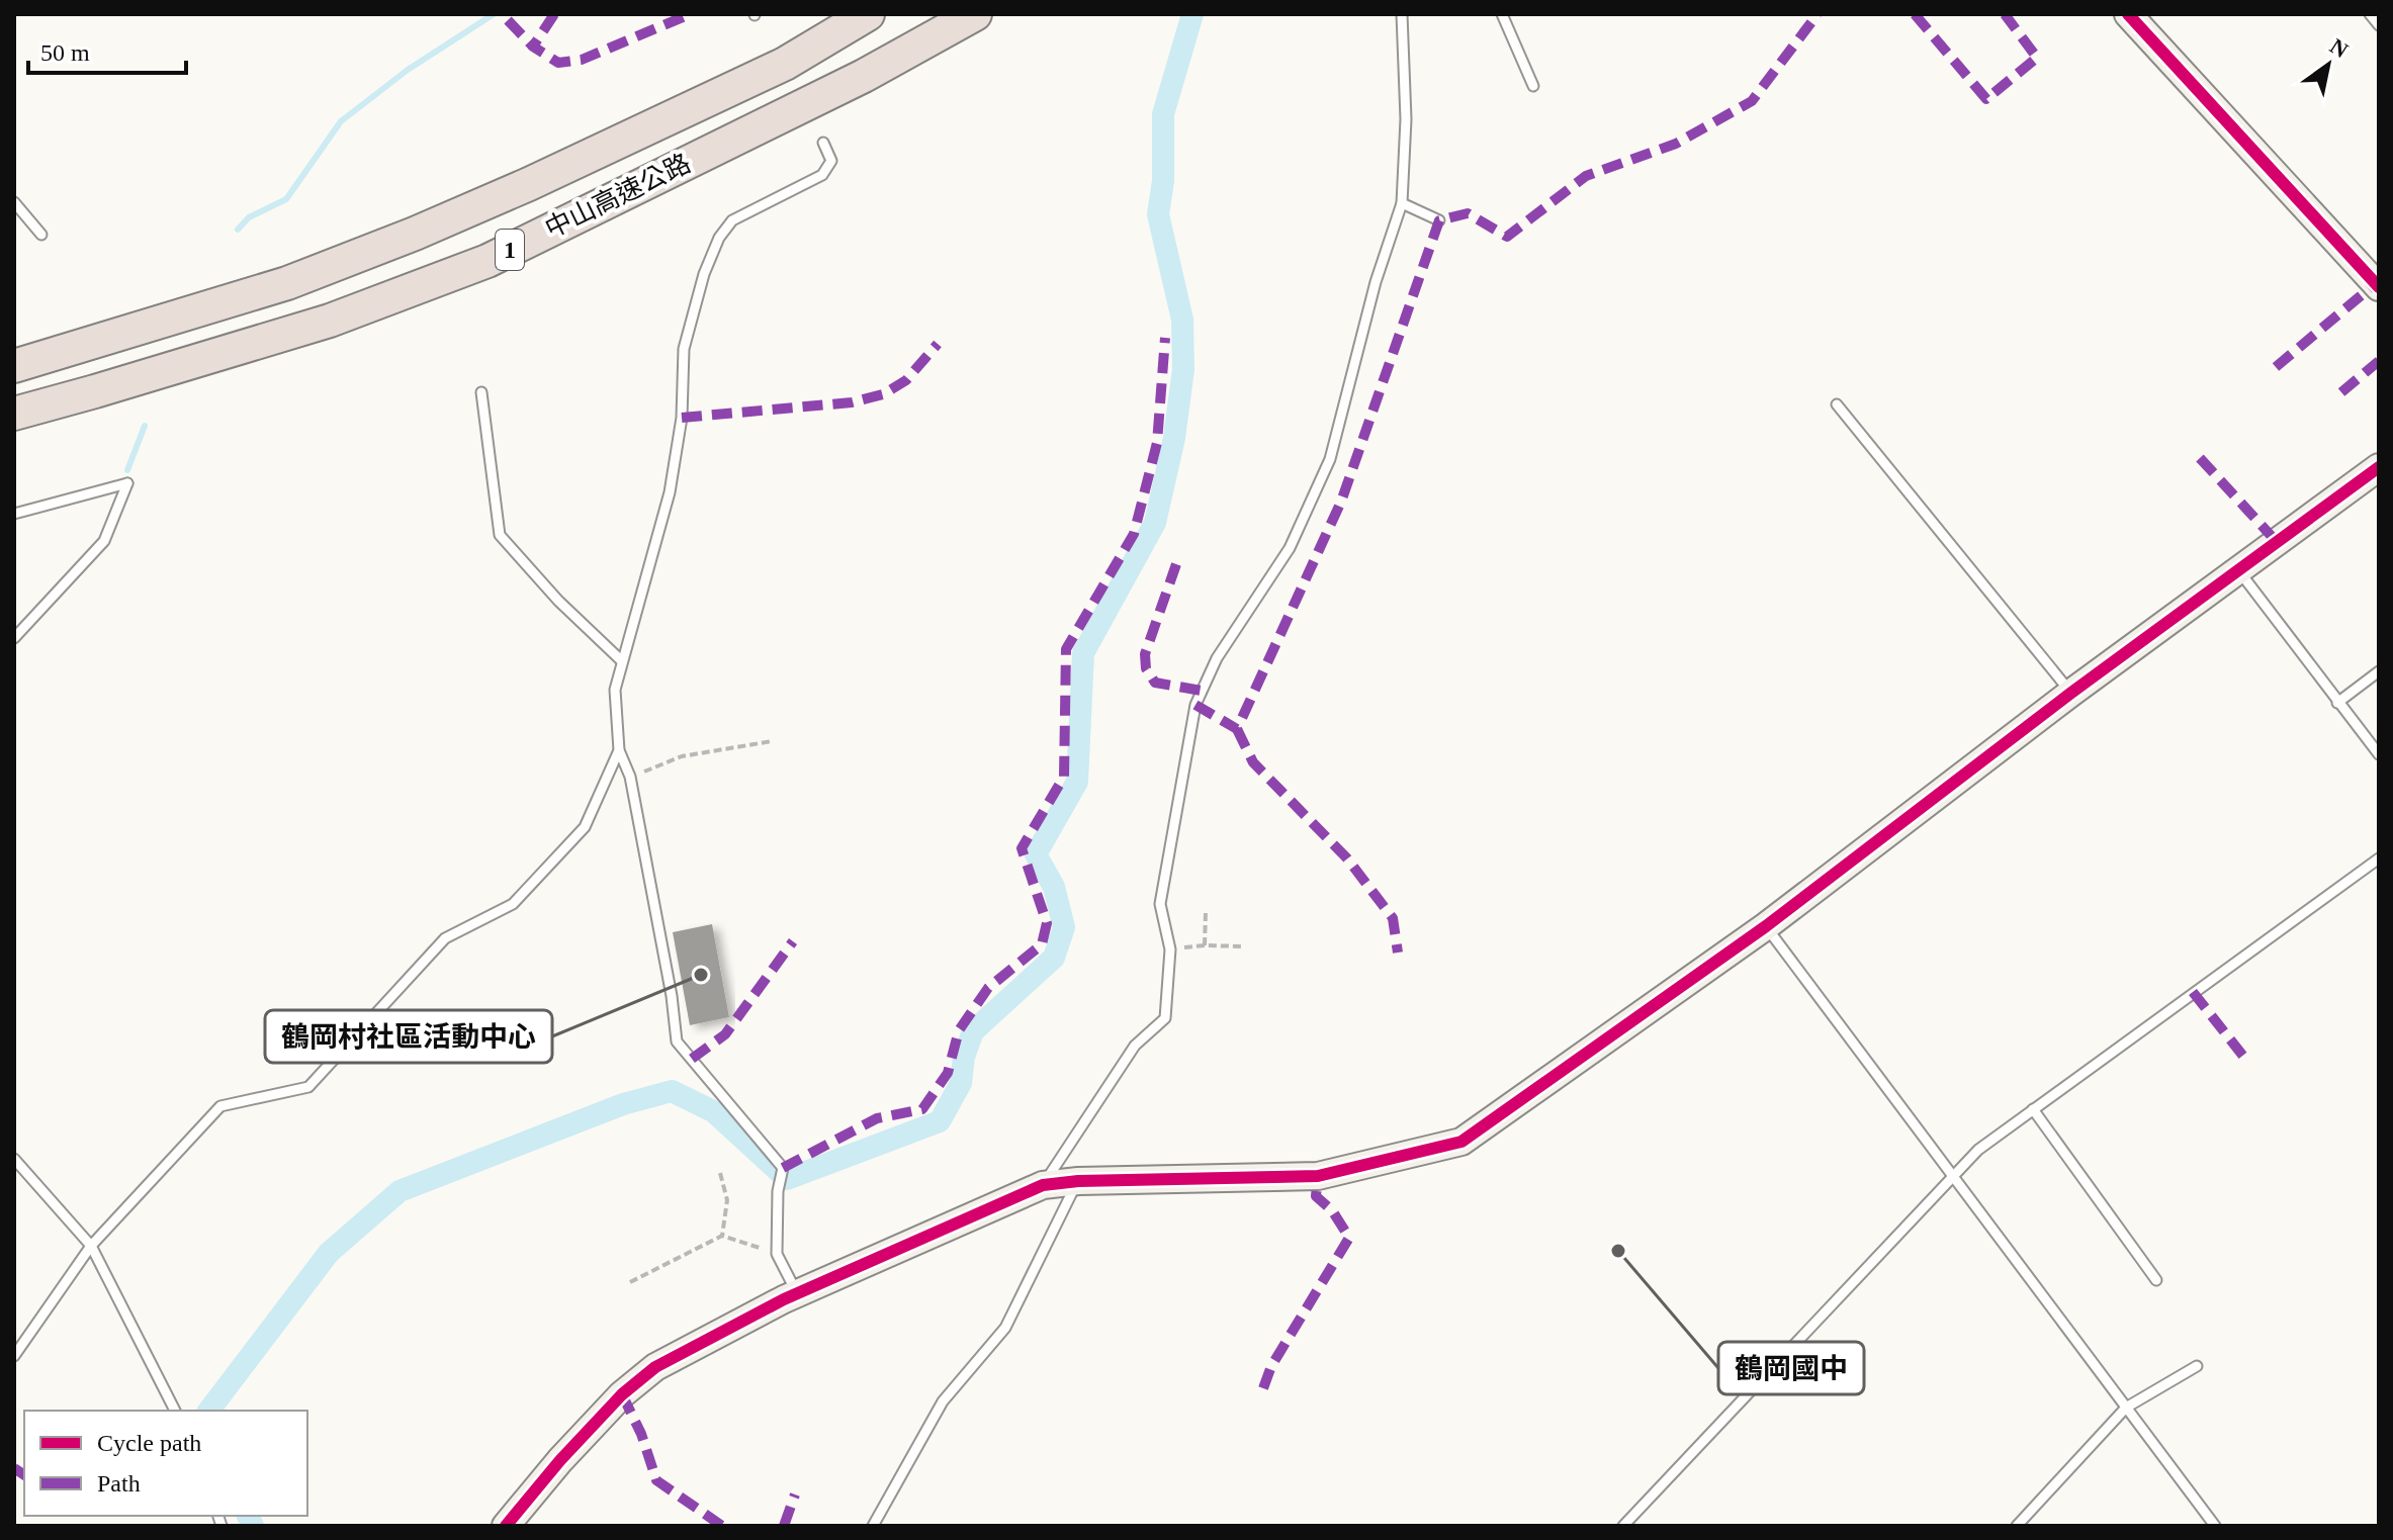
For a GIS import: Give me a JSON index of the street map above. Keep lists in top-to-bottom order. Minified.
{"streets":{"highway":["中山高速公路","1"]},"places":["鶴岡村社區活動中心","鶴岡國中"],"legend":["Cycle path","Path"],"scale_bar":"50 m","north":"top right"}
